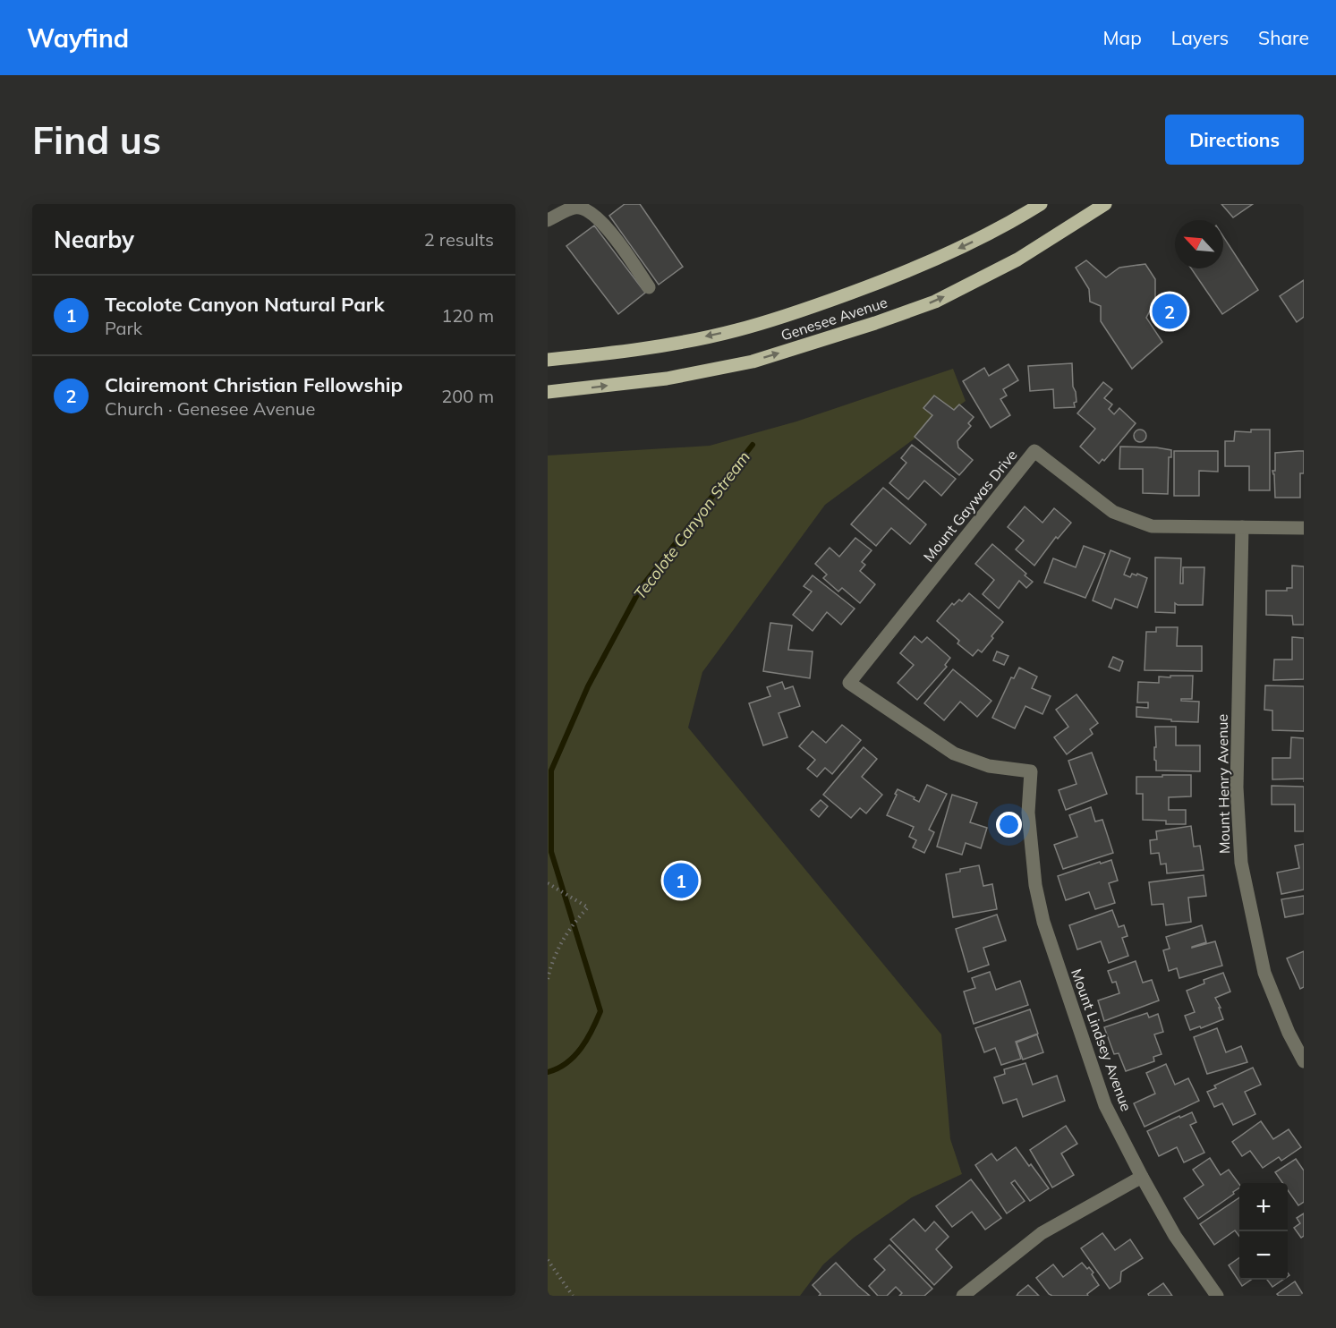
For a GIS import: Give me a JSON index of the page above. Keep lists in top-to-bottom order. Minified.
{"streets":{"main road":["Genesee Avenue"],"street":["Mount Gaywas Drive","Mount Henry Avenue","Mount Lindsey Avenue"]},"crossings":[["Mount Gaywas Drive","Mount Henry Avenue"],["Mount Gaywas Drive","Mount Lindsey Avenue"]],"water":["Tecolote Canyon Stream"],"north":"top left","page":{"header":"Wayfind","nav":["Map","Layers","Share"],"buttons":"Directions","title":"Find us","heading":["Nearby","2 results"],"list":[{"mark":"1","name":"Tecolote Canyon Natural Park","note":"Park","value":"120 m"},{"mark":"2","name":"Clairemont Christian Fellowship","note":"Church · Genesee Avenue","value":"200 m"}],"pins":["2","1"],"map_buttons":["+","−"]}}
